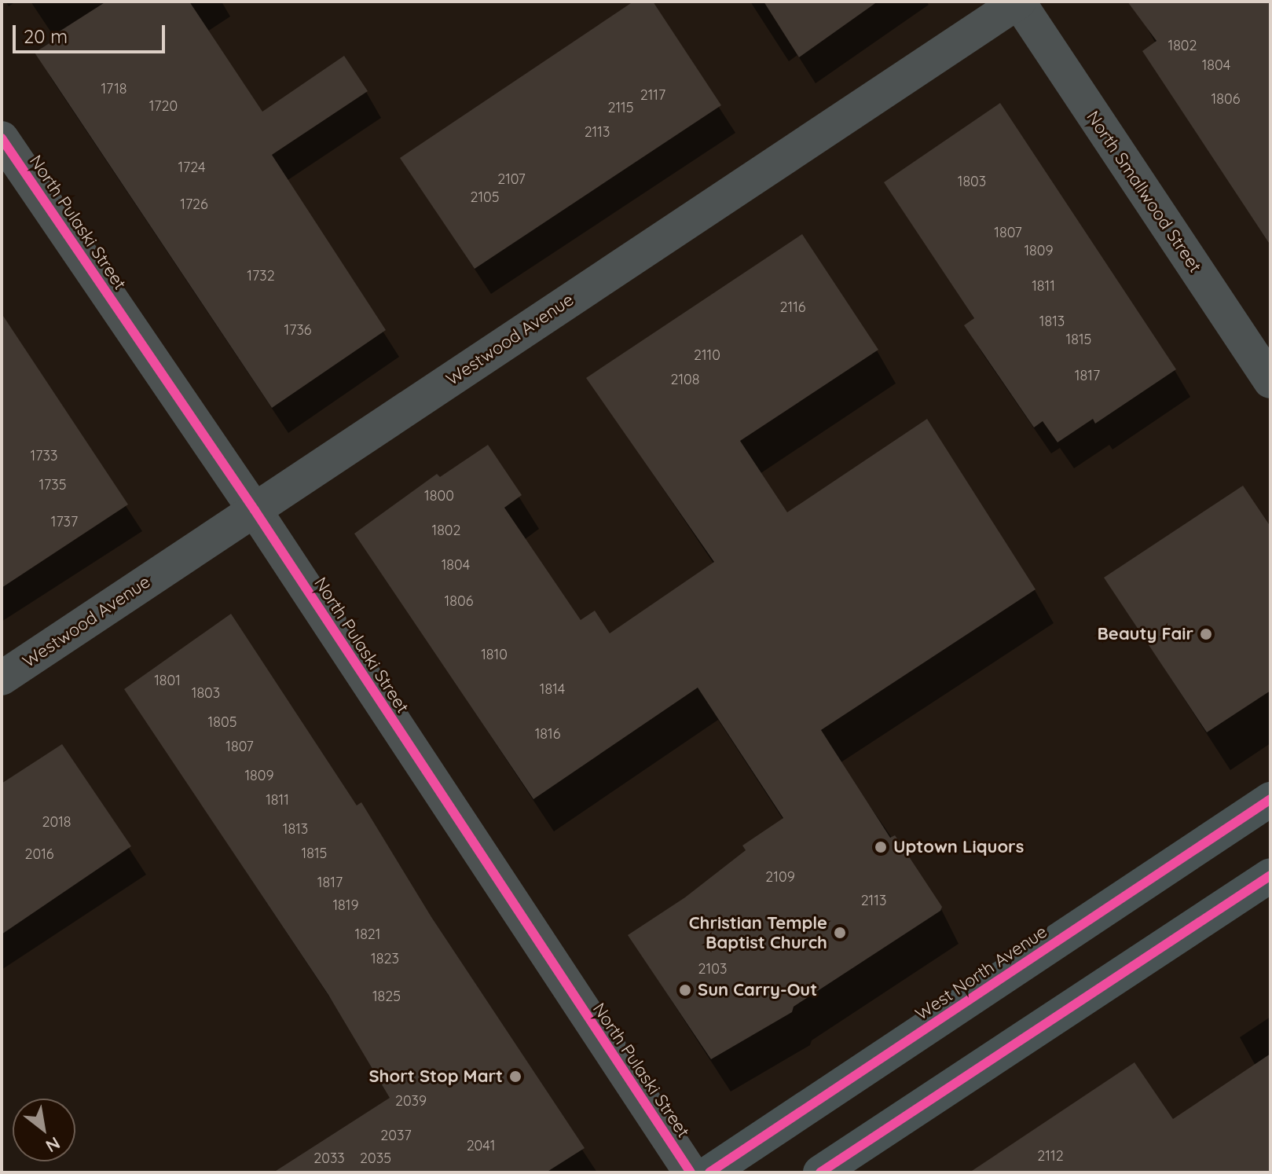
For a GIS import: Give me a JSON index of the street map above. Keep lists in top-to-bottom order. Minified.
{"streets":{"main road":["West North Avenue"],"street":["North Smallwood Street","North Pulaski Street","Westwood Avenue"]},"crossings":[["North Smallwood Street","Westwood Avenue"],["North Pulaski Street","Westwood Avenue"]],"places":["Beauty Fair","Uptown Liquors","Christian Temple Baptist Church","Sun Carry-Out","Short Stop Mart"],"house_numbers":["1802","1804","1718","2117","1806","1720","2115","2113","1724","2107","1803","2105","1726","1807","1809","1732","1811","2116","1813","1736","1815","2110","1817","2108","1733","1735","1800","1737","1802","1804","1806","1810","1801","1814","1803","1805","1816","1807","1809","1811","2018","1813","1815","2016","2109","1817","2113","1819","1821","1823","2103","1825","2039","2037","2041","2112","2033","2035"],"scale_bar":"20 m","north":"bottom right"}
